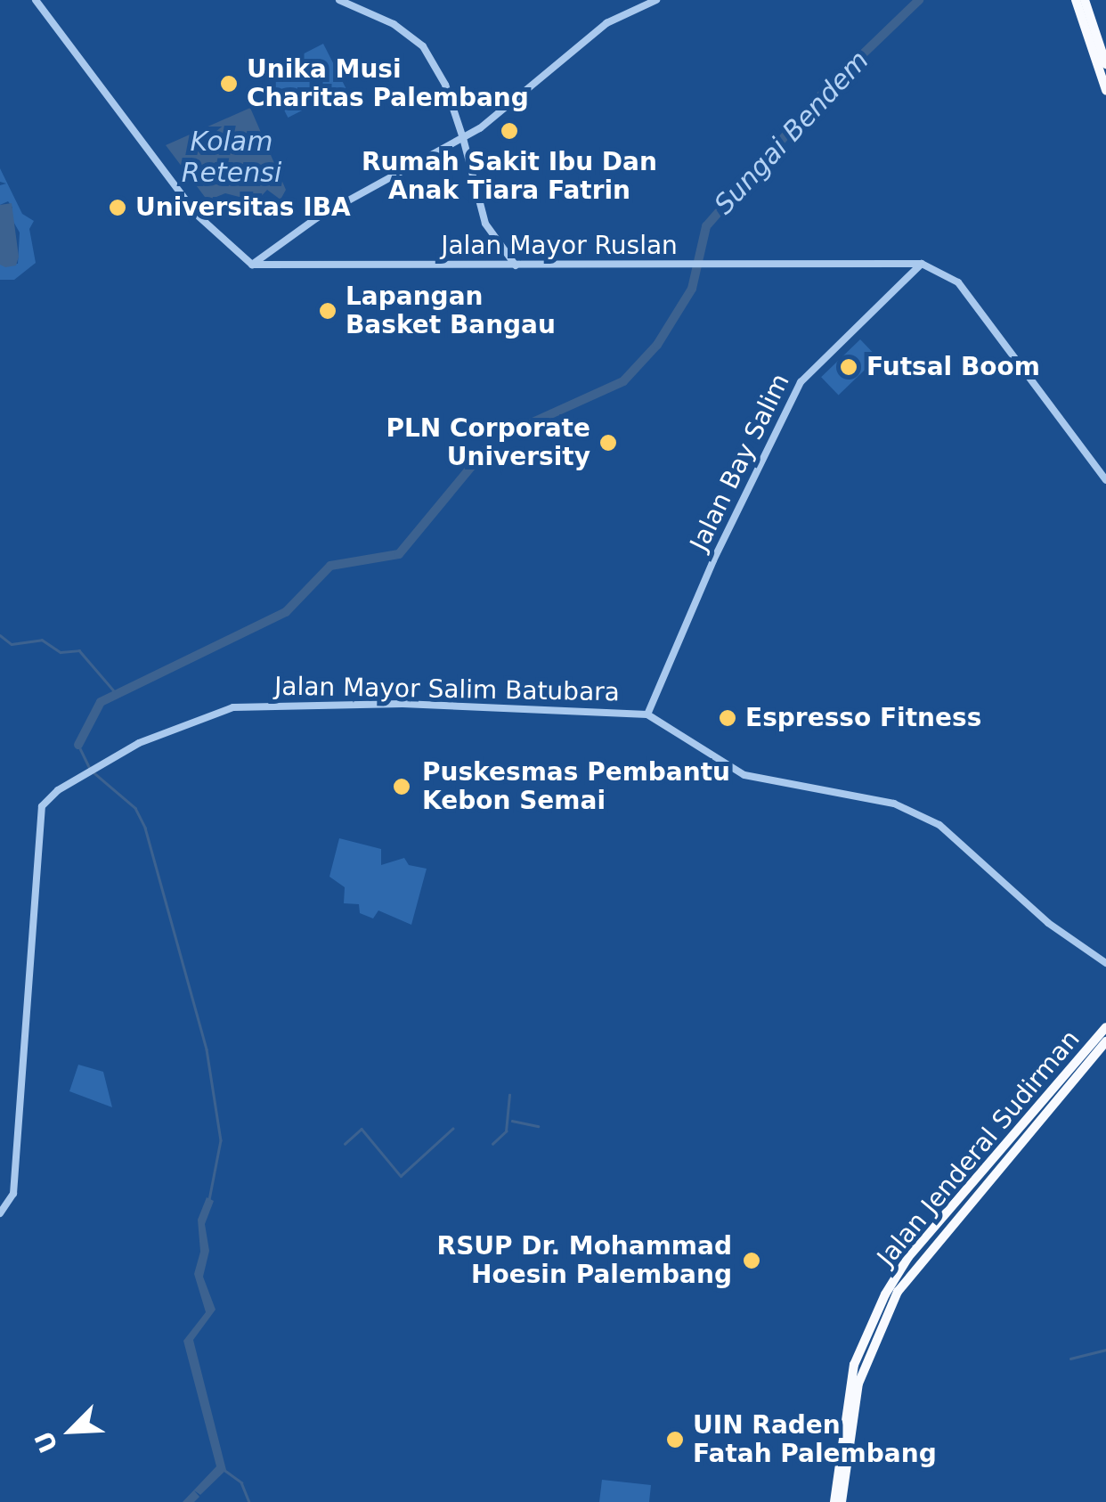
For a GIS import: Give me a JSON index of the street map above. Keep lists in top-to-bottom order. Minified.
{"streets":{"highway":["Jalan Jenderal Sudirman"],"street":["Jalan Mayor Ruslan","Jalan Bay Salim","Jalan Mayor Salim Batubara"]},"crossings":[["Jalan Mayor Ruslan","Jalan Bay Salim"],["Jalan Bay Salim","Jalan Mayor Salim Batubara"]],"water":["Sungai Bendem","Kolam Retensi"],"places":["Unika Musi Charitas Palembang","Rumah Sakit Ibu Dan Anak Tiara Fatrin","Universitas IBA","Lapangan Basket Bangau","Futsal Boom","PLN Corporate University","Espresso Fitness","Puskesmas Pembantu Kebon Semai","RSUP Dr. Mohammad Hoesin Palembang","UIN Raden Fatah Palembang"],"north":"bottom left"}
